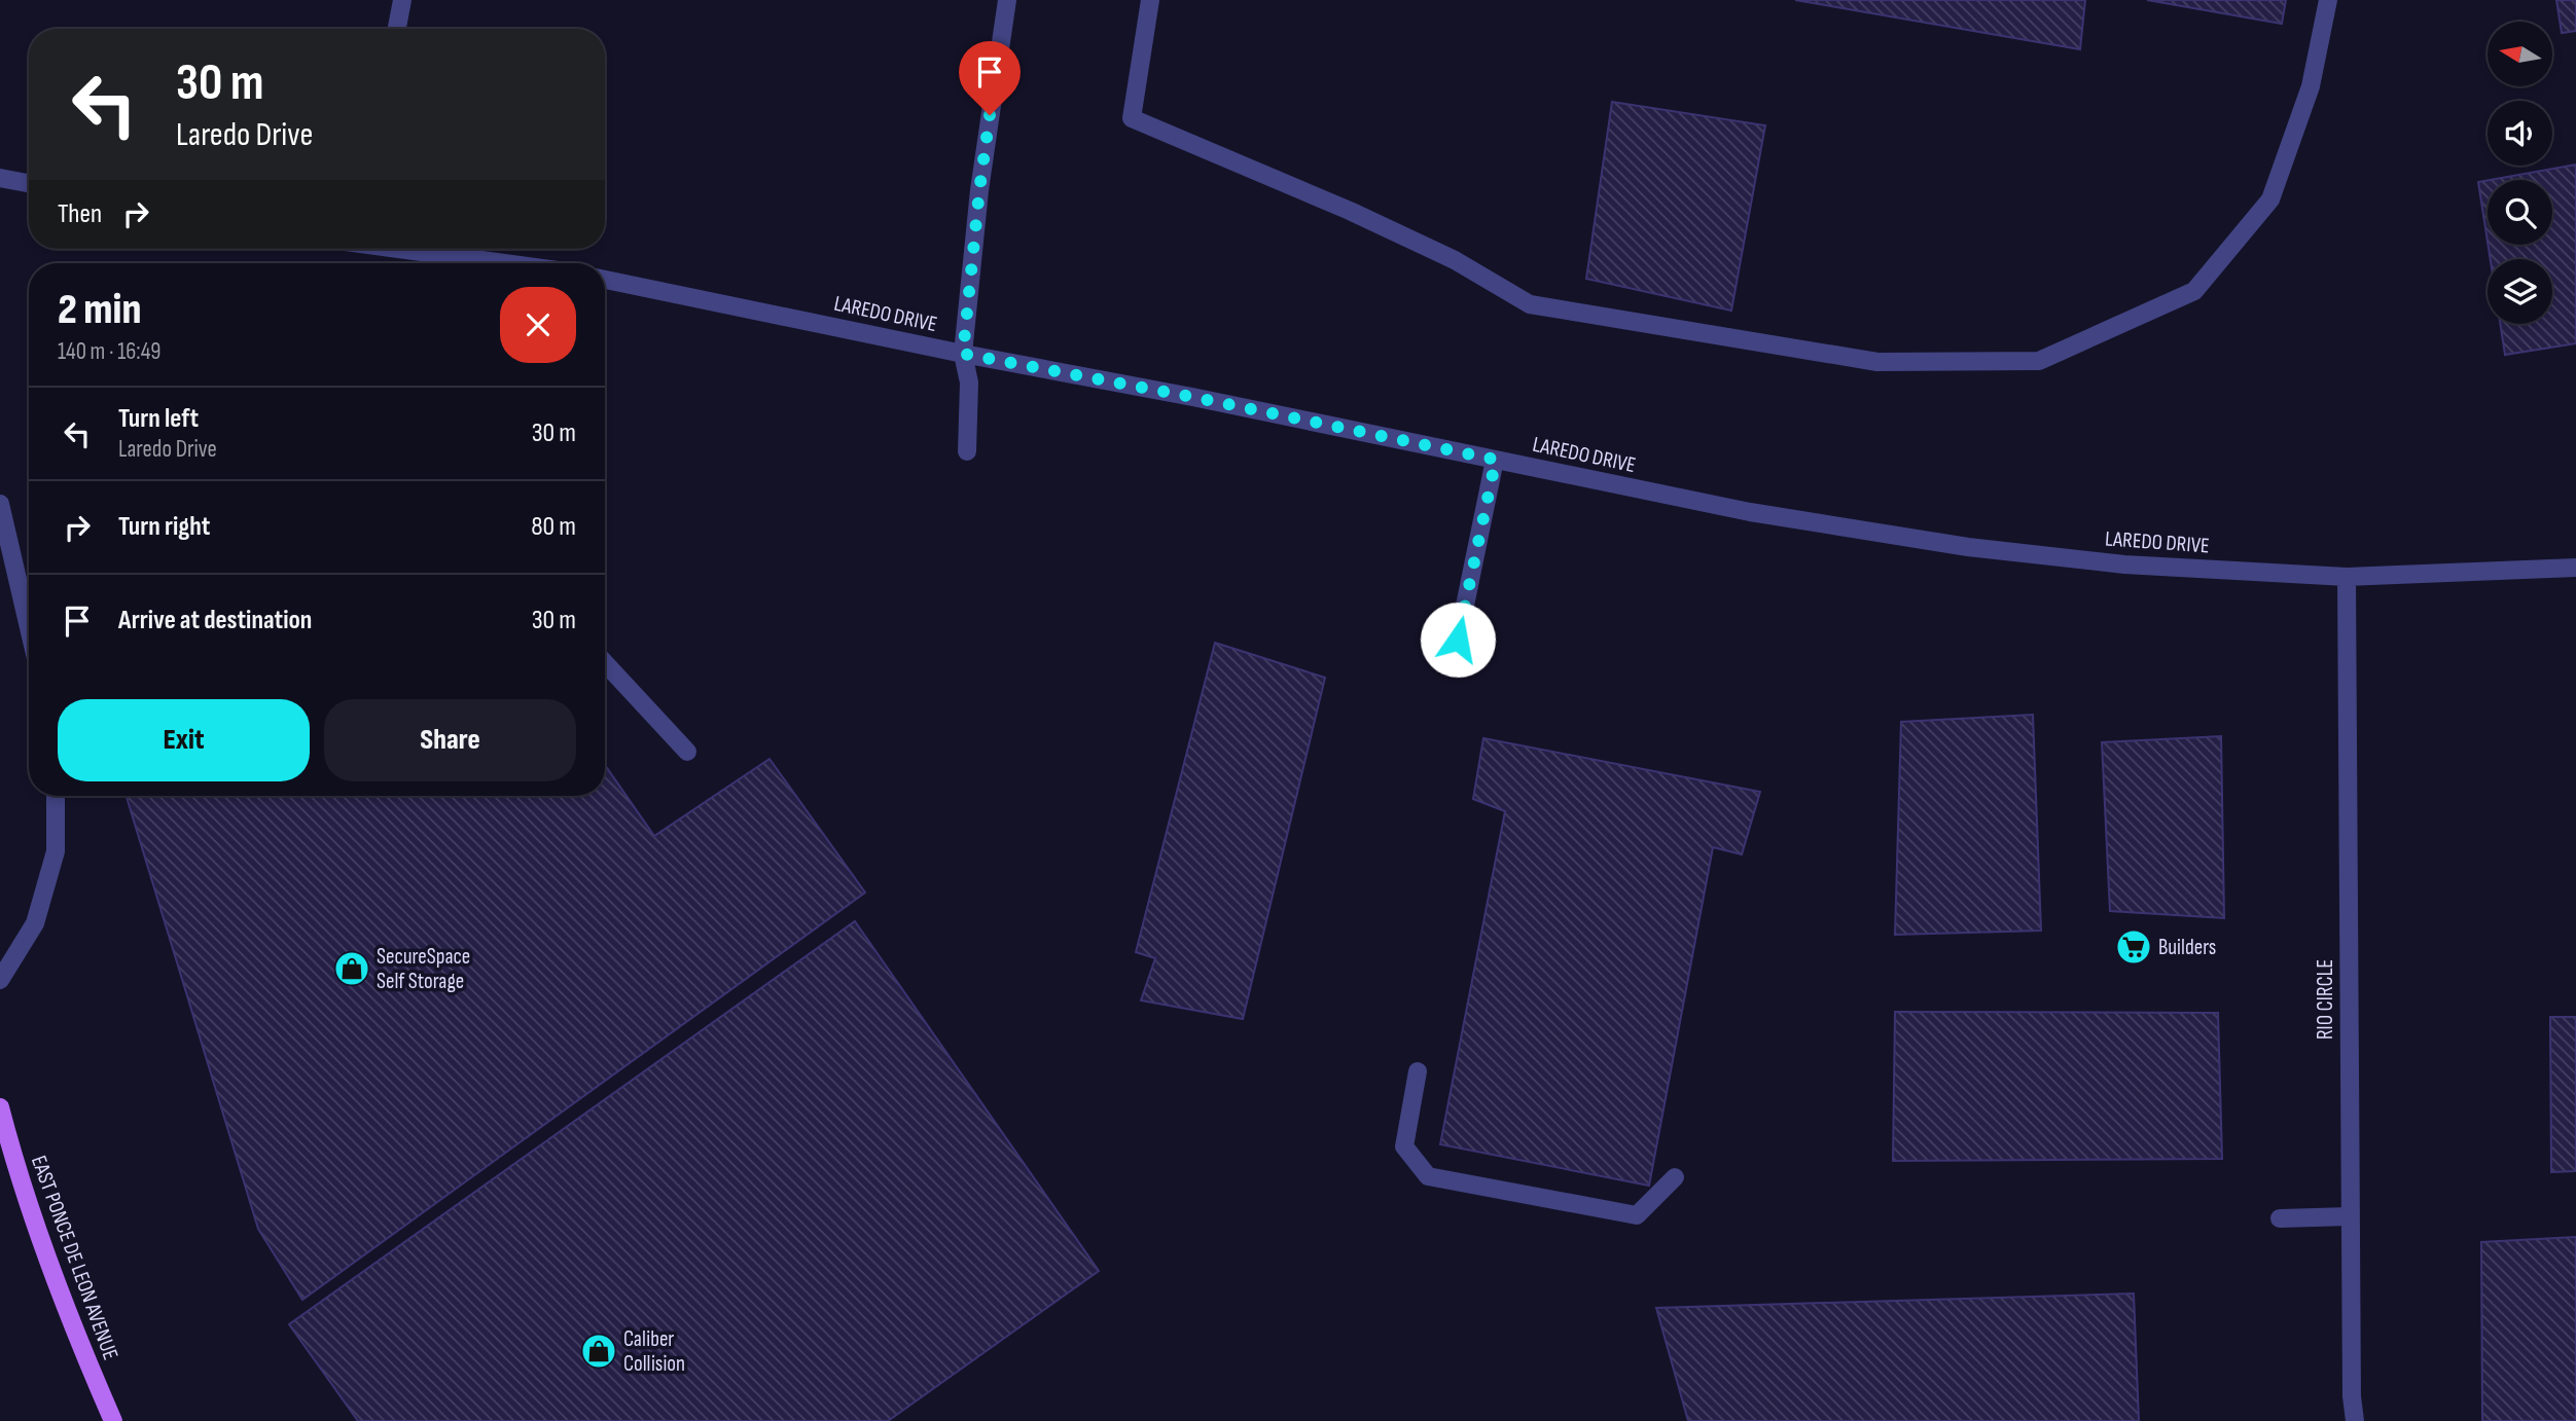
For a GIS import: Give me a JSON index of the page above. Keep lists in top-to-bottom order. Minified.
{"streets":{"main road":["EAST PONCE DE LEON AVENUE"],"street":["LAREDO DRIVE","RIO CIRCLE"]},"crossings":[["LAREDO DRIVE","RIO CIRCLE"]],"places":{"supermarket":["Builders"],"shop":["SecureSpace Self Storage","Caliber Collision"]},"north":"left","page":{"turn":["30 m","Laredo Drive"],"then":"Then","heading":["2 min","140 m · 16:49"],"list":[{"name":"Turn left","note":"Laredo Drive","value":"30 m"},{"name":"Turn right","value":"80 m"},{"name":"Arrive at destination","value":"30 m"}],"buttons":["Exit","Share"]}}
